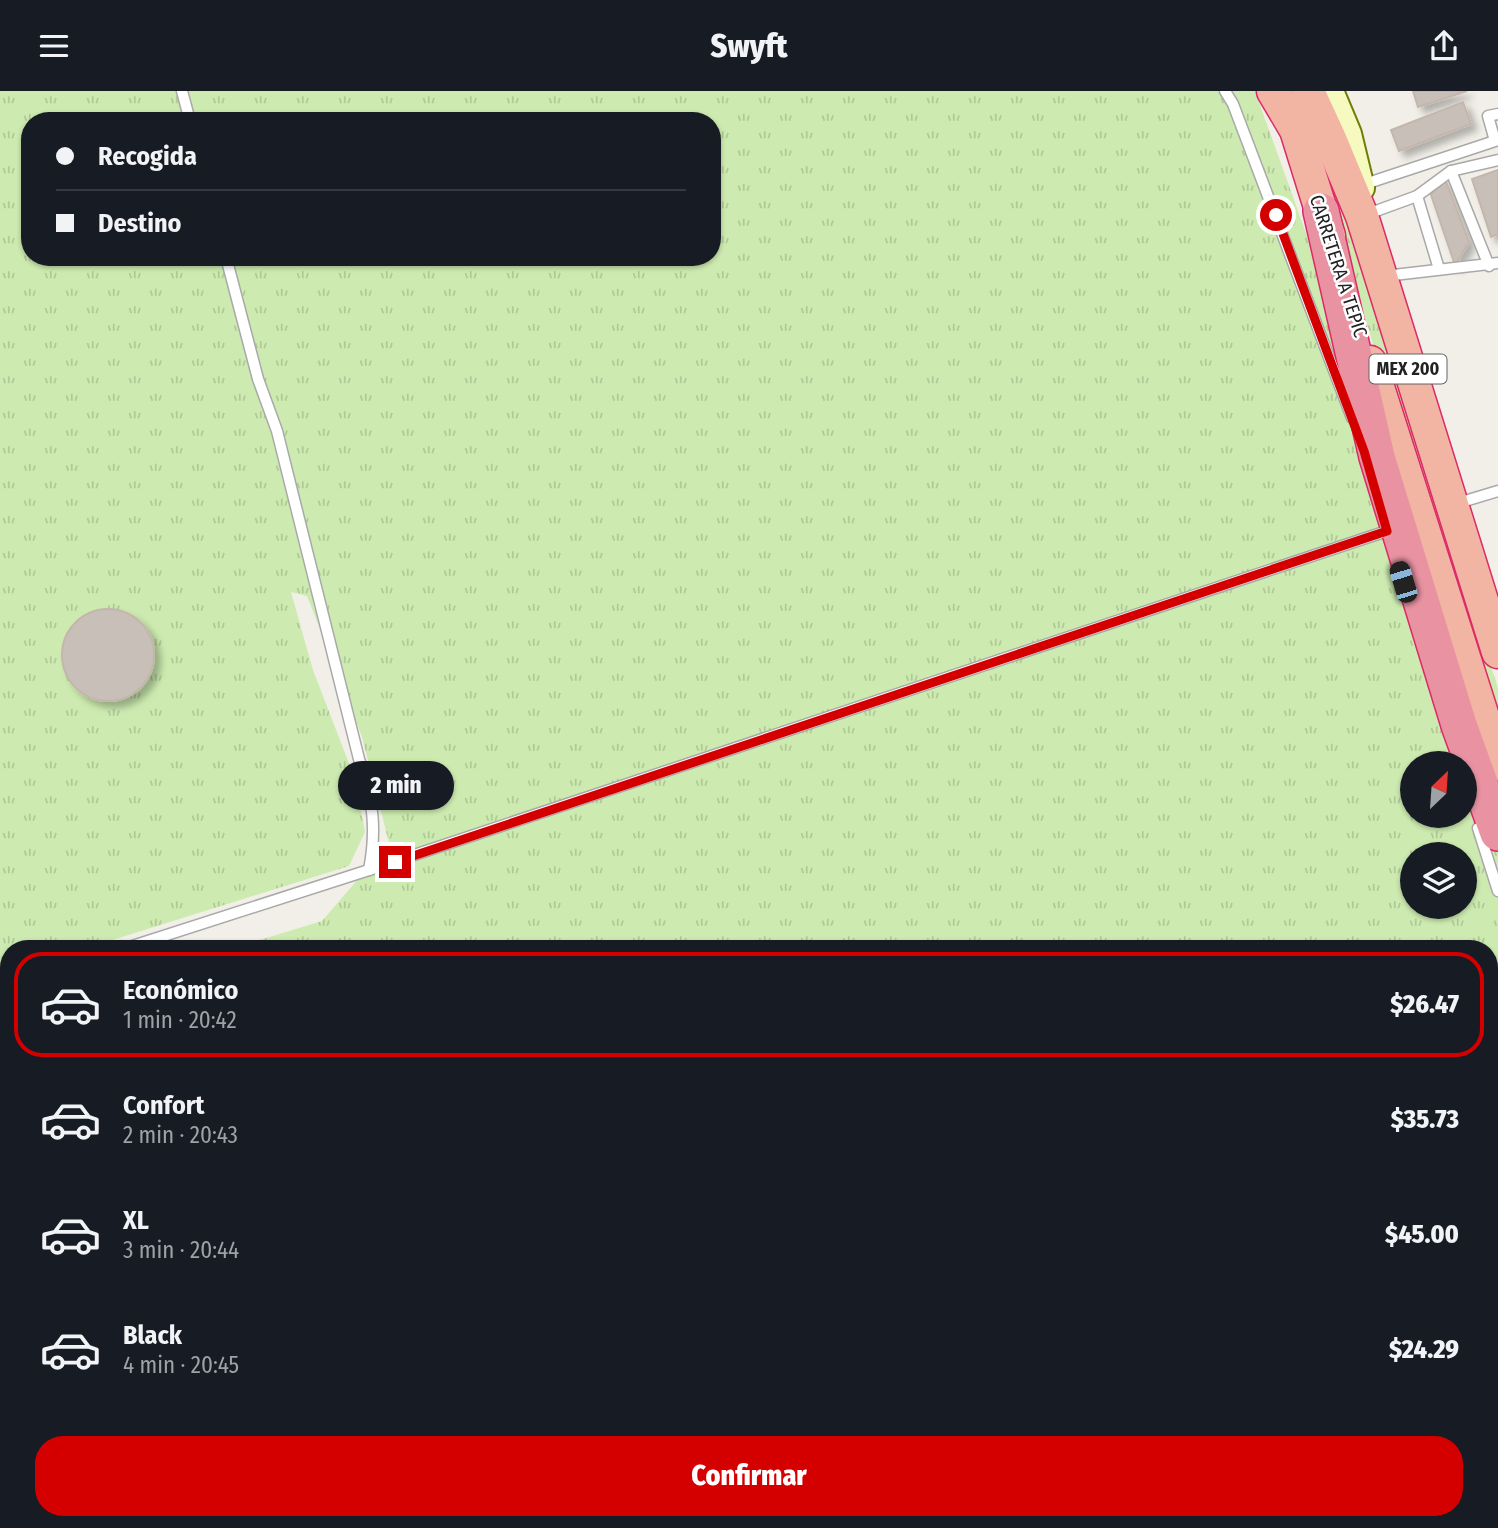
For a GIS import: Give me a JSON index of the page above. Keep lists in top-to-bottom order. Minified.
{"streets":{"highway":["CARRETERA A TEPIC","MEX 200"]},"north":"top right","page":{"header":"Swyft","banner":["Recogida","Destino"],"bubble":"2 min","list":[{"name":"Económico","note":"1 min · 20:42","value":"$26.47"},{"name":"Confort","note":"2 min · 20:43","value":"$35.73"},{"name":"XL","note":"3 min · 20:44","value":"$45.00"},{"name":"Black","note":"4 min · 20:45","value":"$24.29"}],"buttons":"Confirmar"}}
